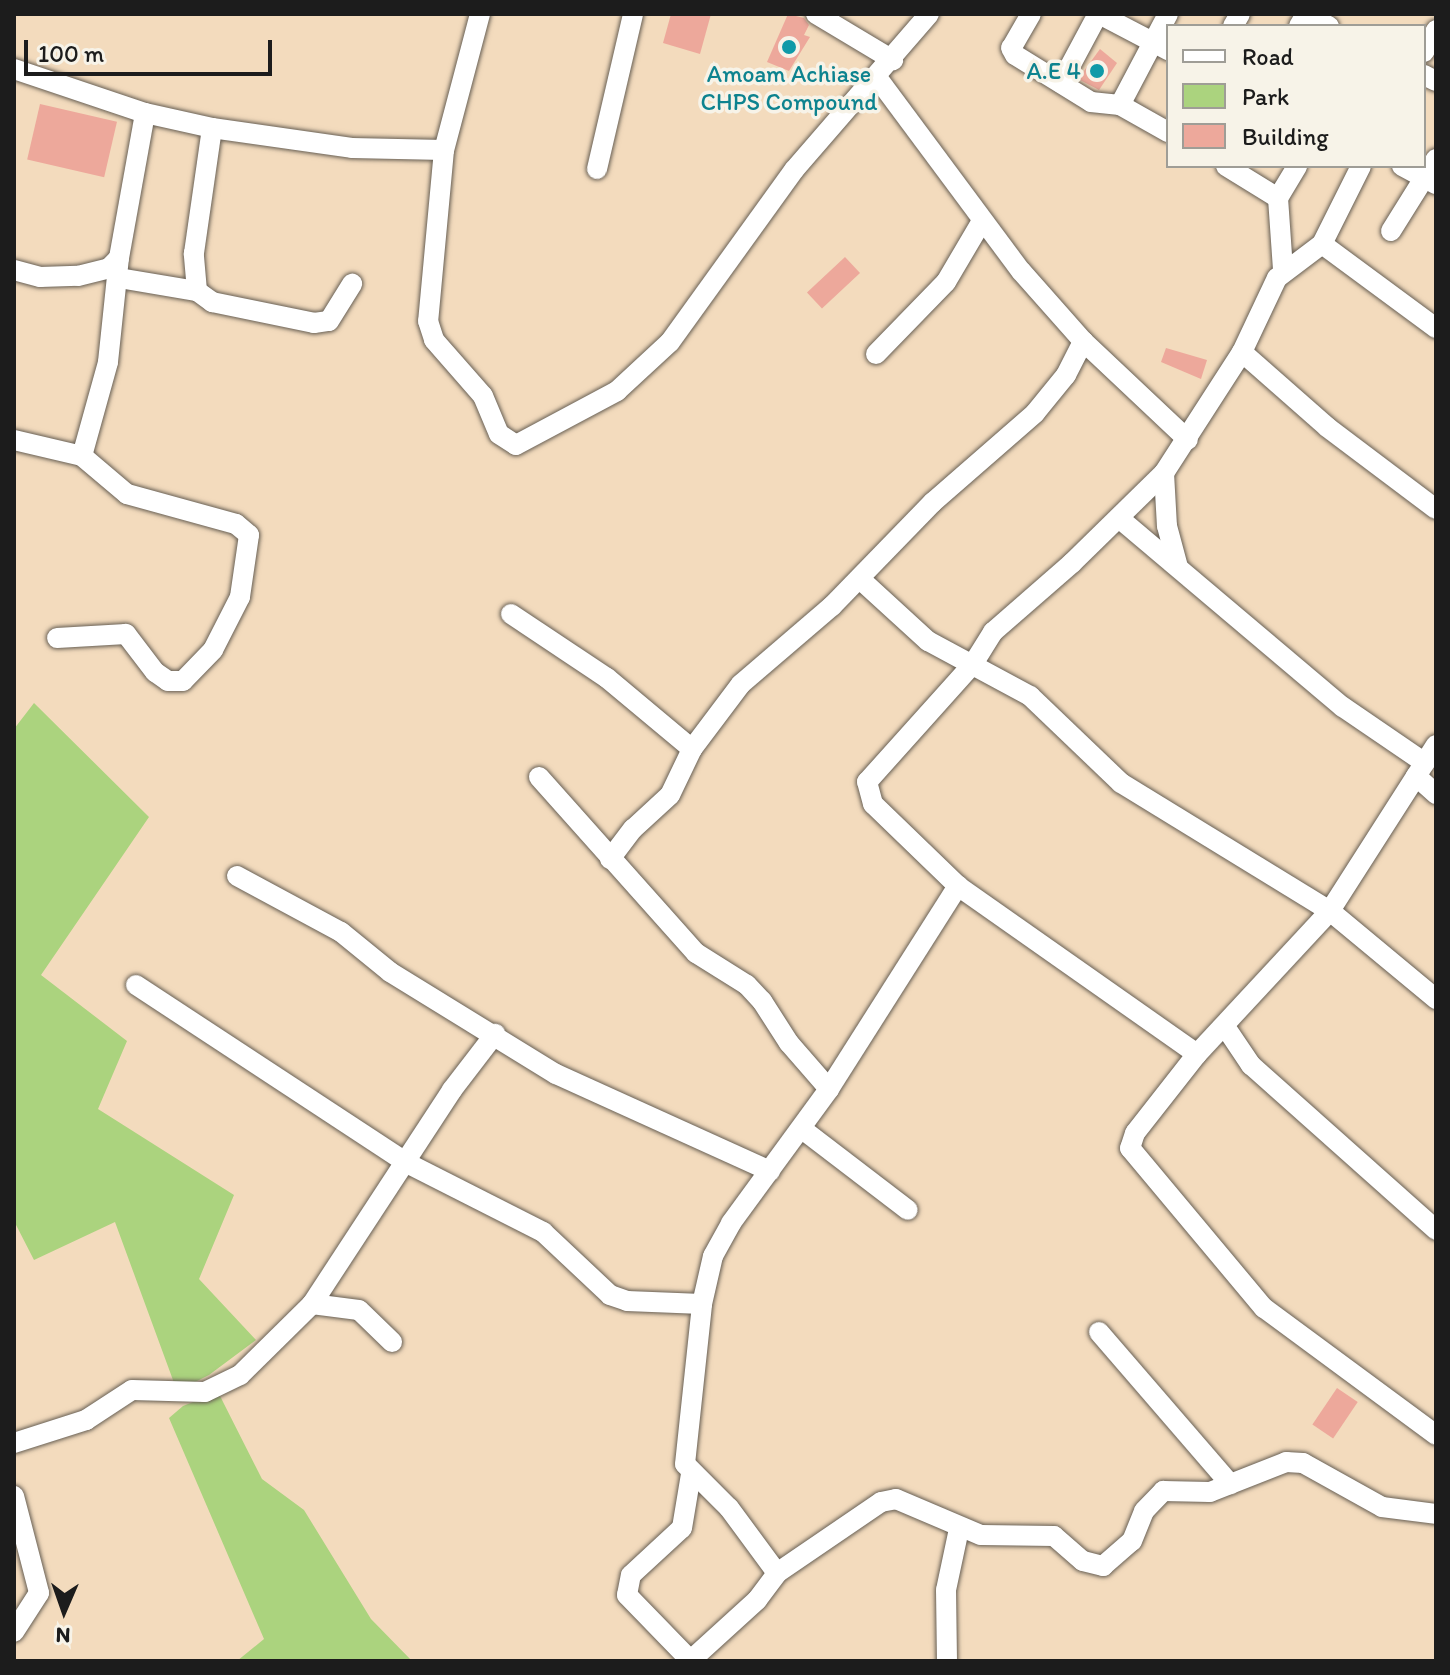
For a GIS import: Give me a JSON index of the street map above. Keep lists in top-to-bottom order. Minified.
{"places":["Amoam Achiase CHPS Compound","A.E 4"],"legend":["Road","Park","Building"],"scale_bar":"100 m","north":"bottom"}
